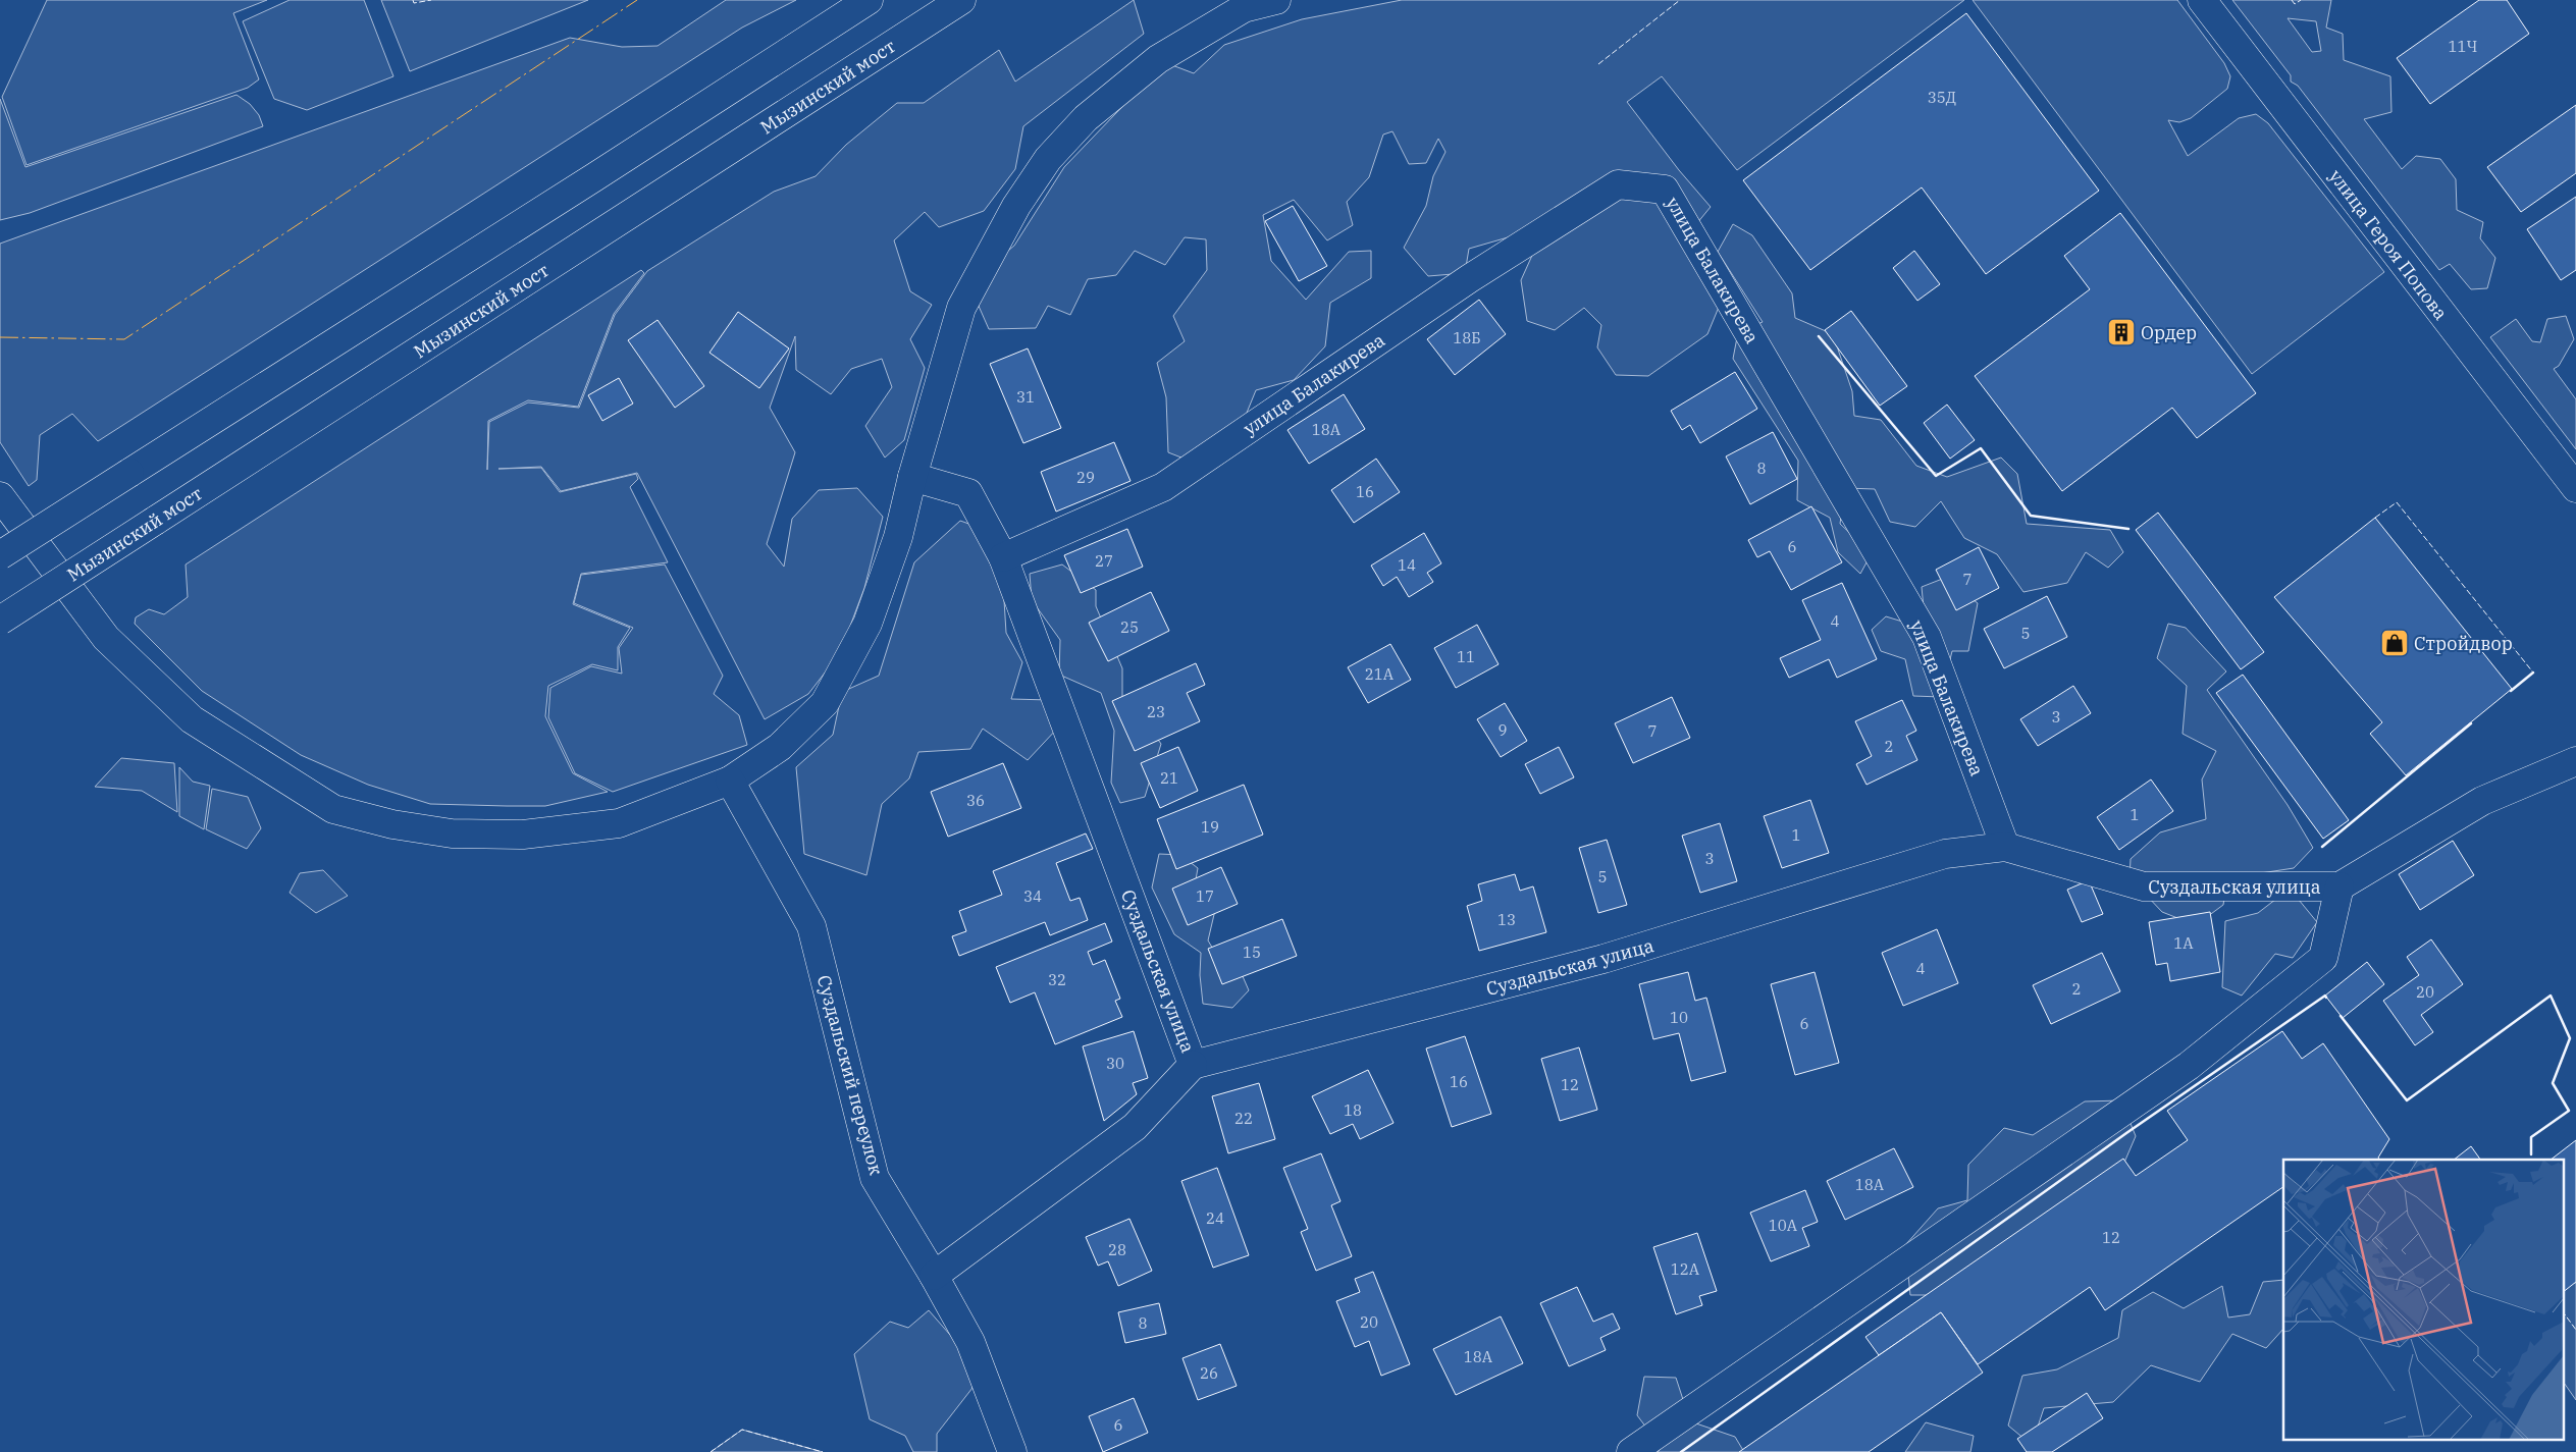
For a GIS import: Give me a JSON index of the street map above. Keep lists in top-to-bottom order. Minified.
{"streets":{"street":["Мызинский мост","улица Героя Попова","улица Балакирева","Суздальская улица","Суздальский переулок"]},"crossings":[["улица Балакирева","Суздальская улица"]],"places":{"building":["Ордер"],"shop":["Стройдвор"]},"house_numbers":["11Ч","35Д","18Б","31","18А","8","29","16","6","27","14","7","4","25","5","11","21А","23","3","9","7","2","21","36","1","19","1","3","5","34","17","13","1А","15","4","32","2","20","10","6","30","16","12","18","22","18А","24","10А","12","28","12А","20","8","18А","26","6"]}
